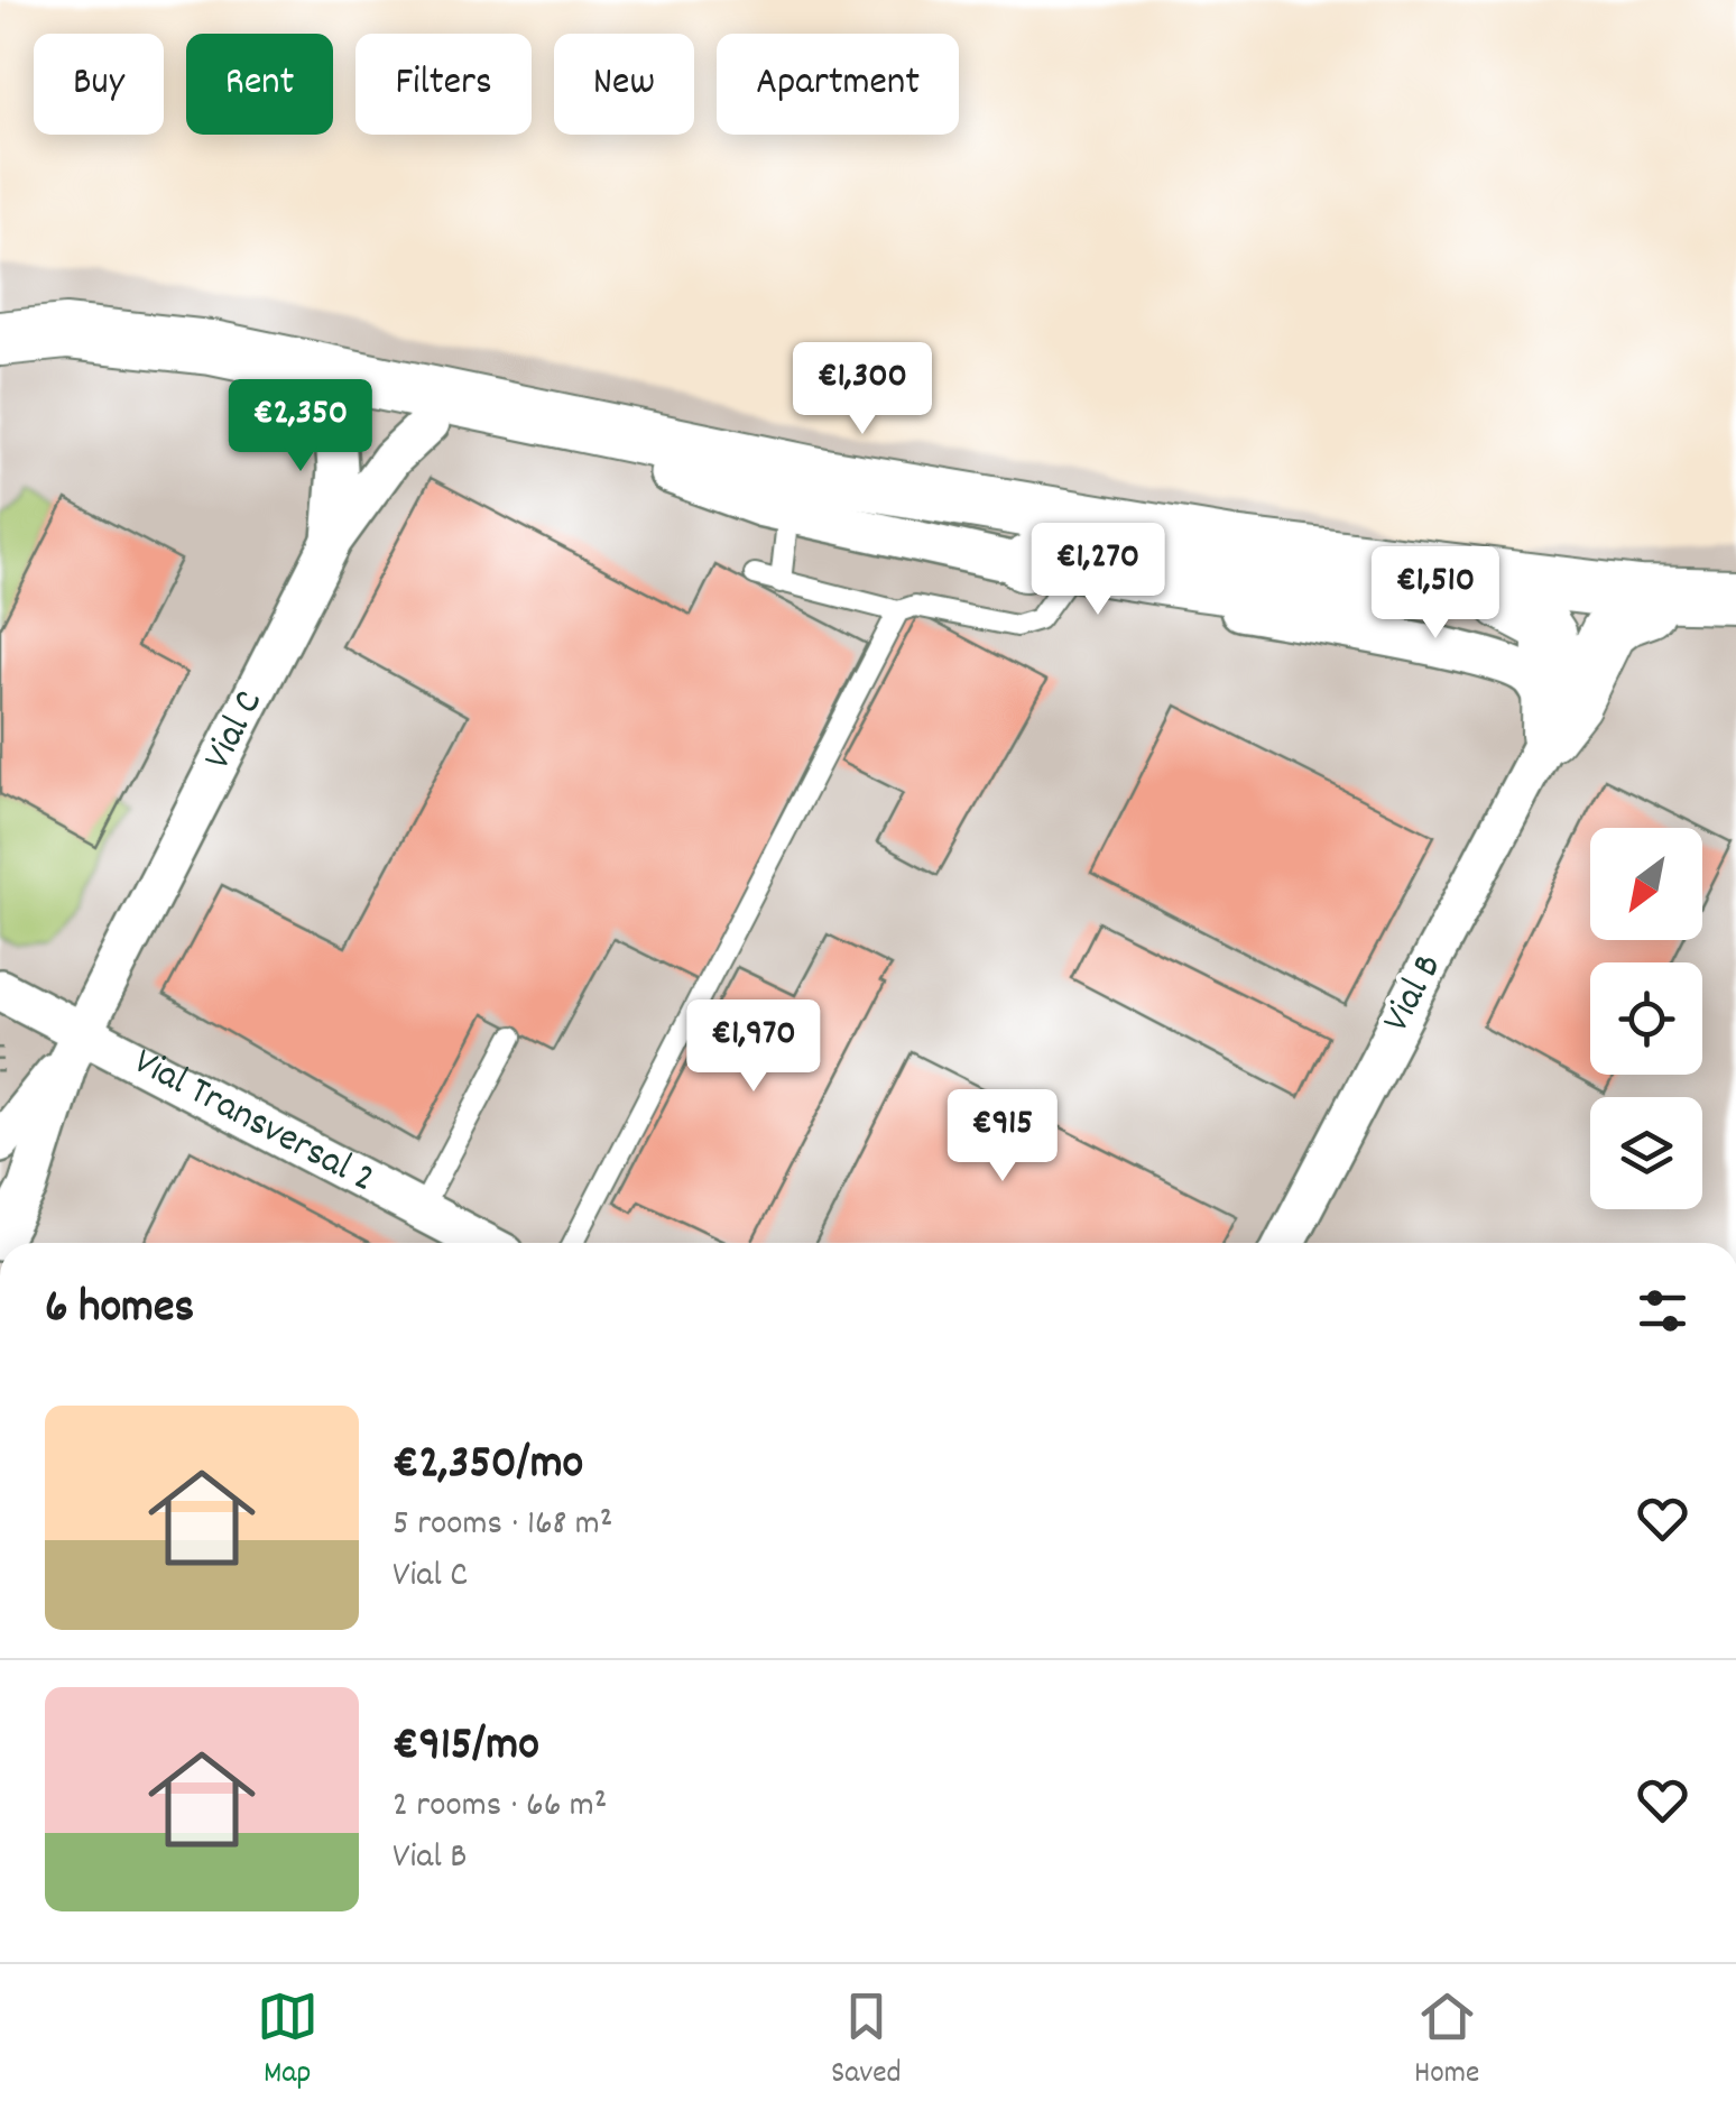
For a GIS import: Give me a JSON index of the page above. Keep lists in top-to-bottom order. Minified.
{"streets":{"street":["Vial C","Vial B","Vial Transversal 2"]},"crossings":[["Vial C","Vial Transversal 2"]],"north":"bottom left","page":{"chip":["Buy","Rent","Filters","New","Apartment"],"price":["€1,300","€2,350","€1,270","€1,510","€1,970","€915"],"heading":"6 homes","list":[{"name":"€2,350/mo","note":"5 rooms · 168 m² · Vial C"},{"name":"€915/mo","note":"2 rooms · 66 m² · Vial B"}],"tabs":["Map","Saved","Home"]}}
